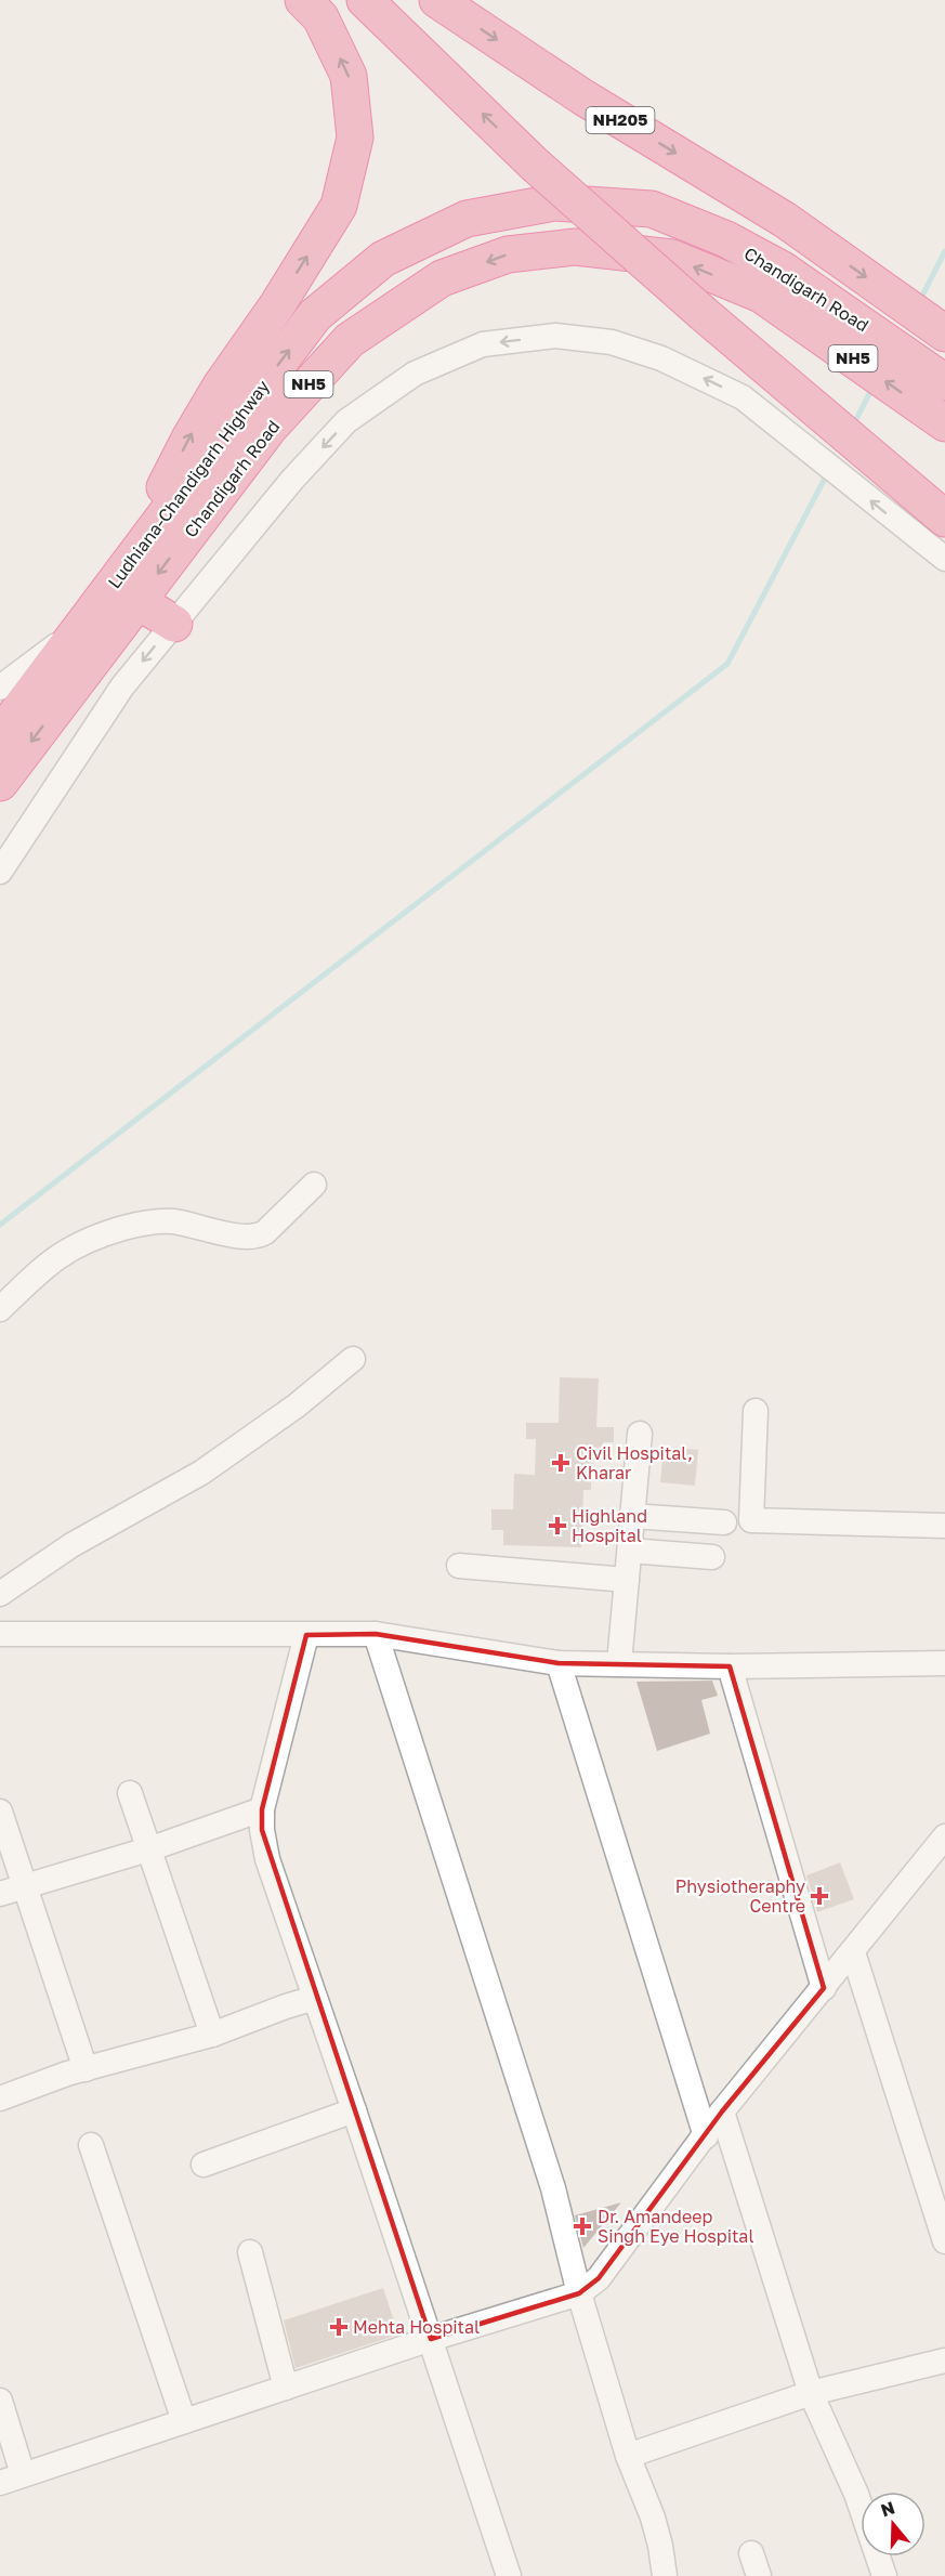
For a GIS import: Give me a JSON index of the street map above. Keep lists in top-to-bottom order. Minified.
{"streets":{"highway":["NH205","Chandigarh Road","NH5","Ludhiana-Chandigarh Highway"]},"crossings":[["Chandigarh Road","Ludhiana-Chandigarh Highway"]],"one_way":["Chandigarh Road","Ludhiana-Chandigarh Highway"],"places":{"health":["Civil Hospital, Kharar","Highland Hospital","Physiotheraphy Centre","Dr. Amandeep Singh Eye Hospital","Mehta Hospital"]},"north":"top"}
